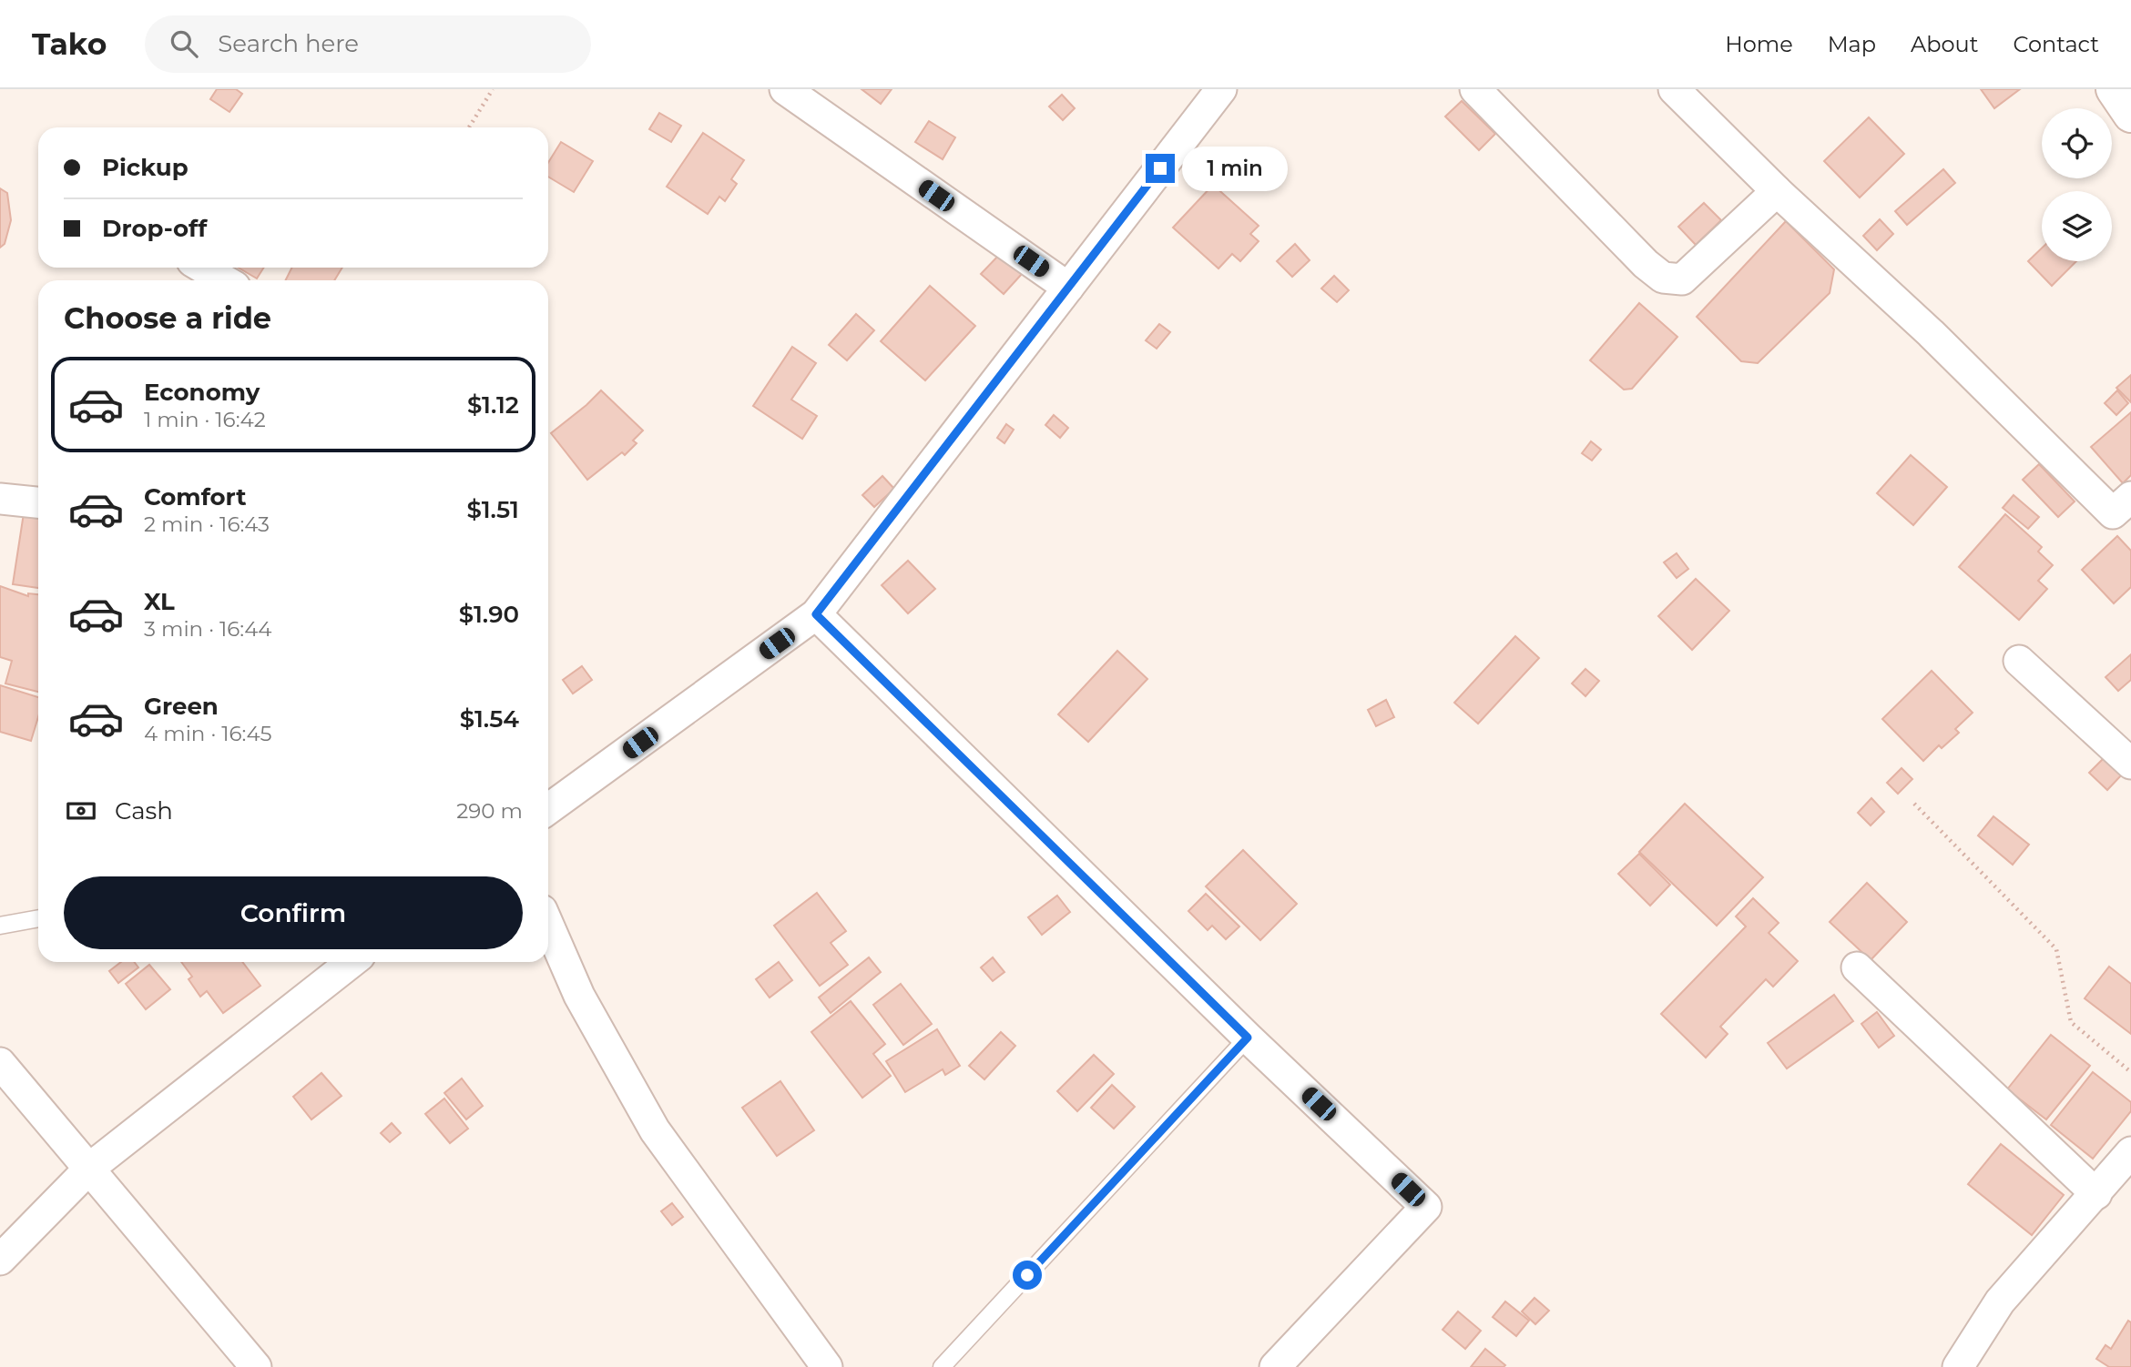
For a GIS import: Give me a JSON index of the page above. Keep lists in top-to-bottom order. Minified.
{"page":{"header":"Tako","search":"Search here","nav":["Home","Map","About","Contact"],"banner":["Pickup","Drop-off"],"bubble":"1 min","heading":"Choose a ride","list":[{"name":"Economy","note":"1 min · 16:42","value":"$1.12"},{"name":"Comfort","note":"2 min · 16:43","value":"$1.51"},{"name":"XL","note":"3 min · 16:44","value":"$1.90"},{"name":"Green","note":"4 min · 16:45","value":"$1.54"}],"pay":["Cash","290 m"],"buttons":"Confirm"}}
